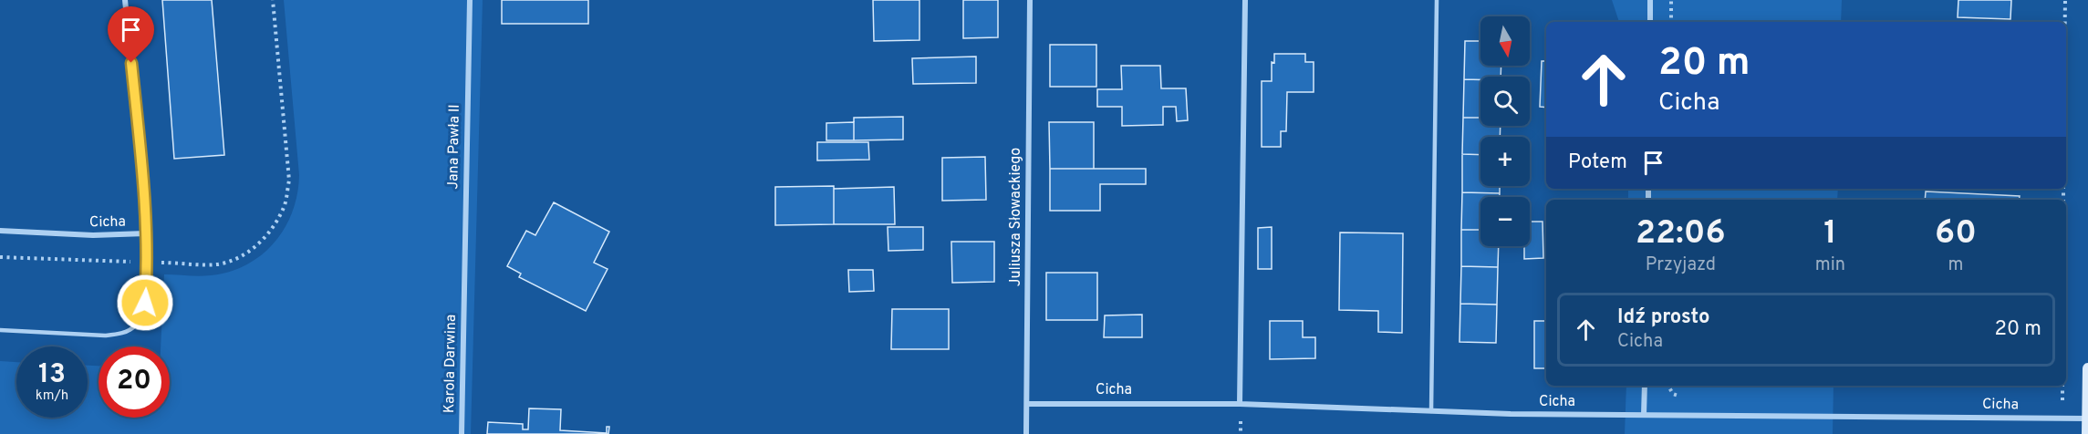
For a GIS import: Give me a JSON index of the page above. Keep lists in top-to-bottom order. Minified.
{"streets":{"street":["Jana Pawła II","Juliusza Słowackiego","Cicha","Karola Darwina"]},"crossings":[["Jana Pawła II","Karola Darwina"],["Juliusza Słowackiego","Cicha"]],"north":"bottom","page":{"map_buttons":["+","−"],"turn":["20 m","Cicha"],"then":"Potem","eta":["22:06","Przyjazd","1","min","60","m"],"list":[{"name":"Idź prosto","note":"Cicha","value":"20 m"}],"speed":"13 km/h","limit":"20"}}
